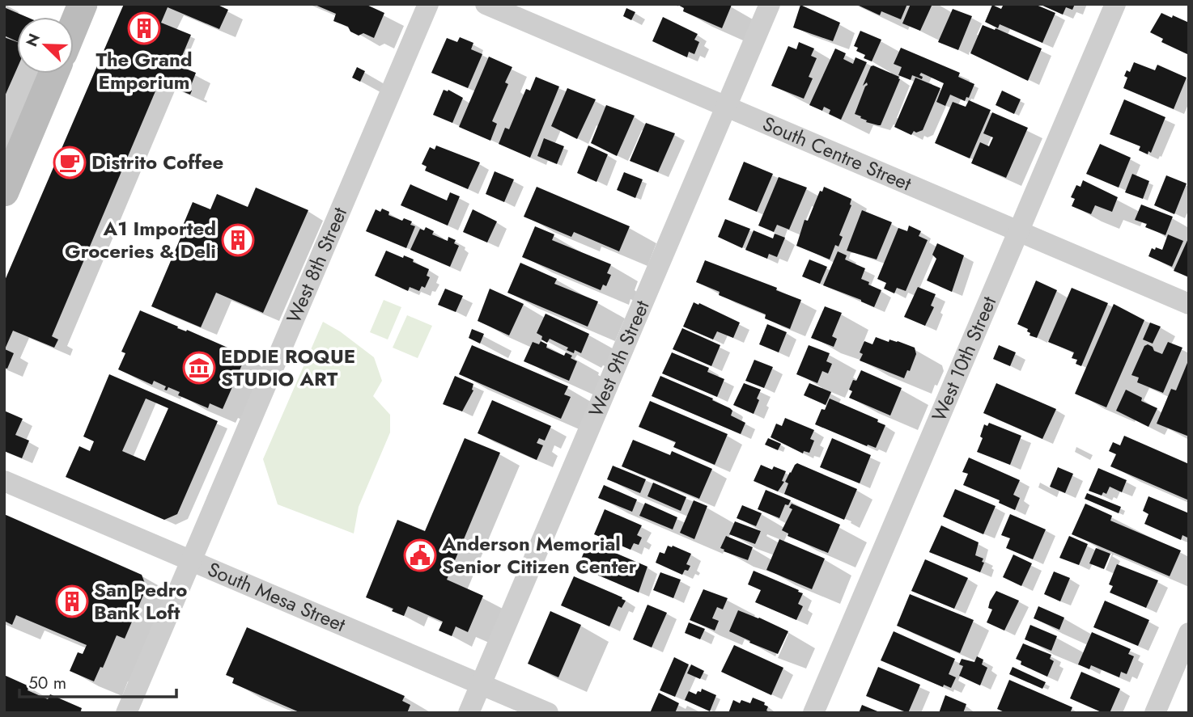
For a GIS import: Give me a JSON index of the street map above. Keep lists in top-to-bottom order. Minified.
{"streets":{"street":["South Centre Street","West 8th Street","West 9th Street","West 10th Street","South Mesa Street"]},"crossings":[["South Centre Street","West 9th Street"],["South Centre Street","West 10th Street"],["West 8th Street","South Mesa Street"],["West 9th Street","South Mesa Street"]],"places":{"building":["The Grand Emporium","A1 Imported Groceries & Deli","San Pedro Bank Loft"],"cafe":["Distrito Coffee"],"museum":["EDDIE ROQUE STUDIO ART"],"public building":["Anderson Memorial Senior Citizen Center"]},"scale_bar":"50 m","north":"top left"}
